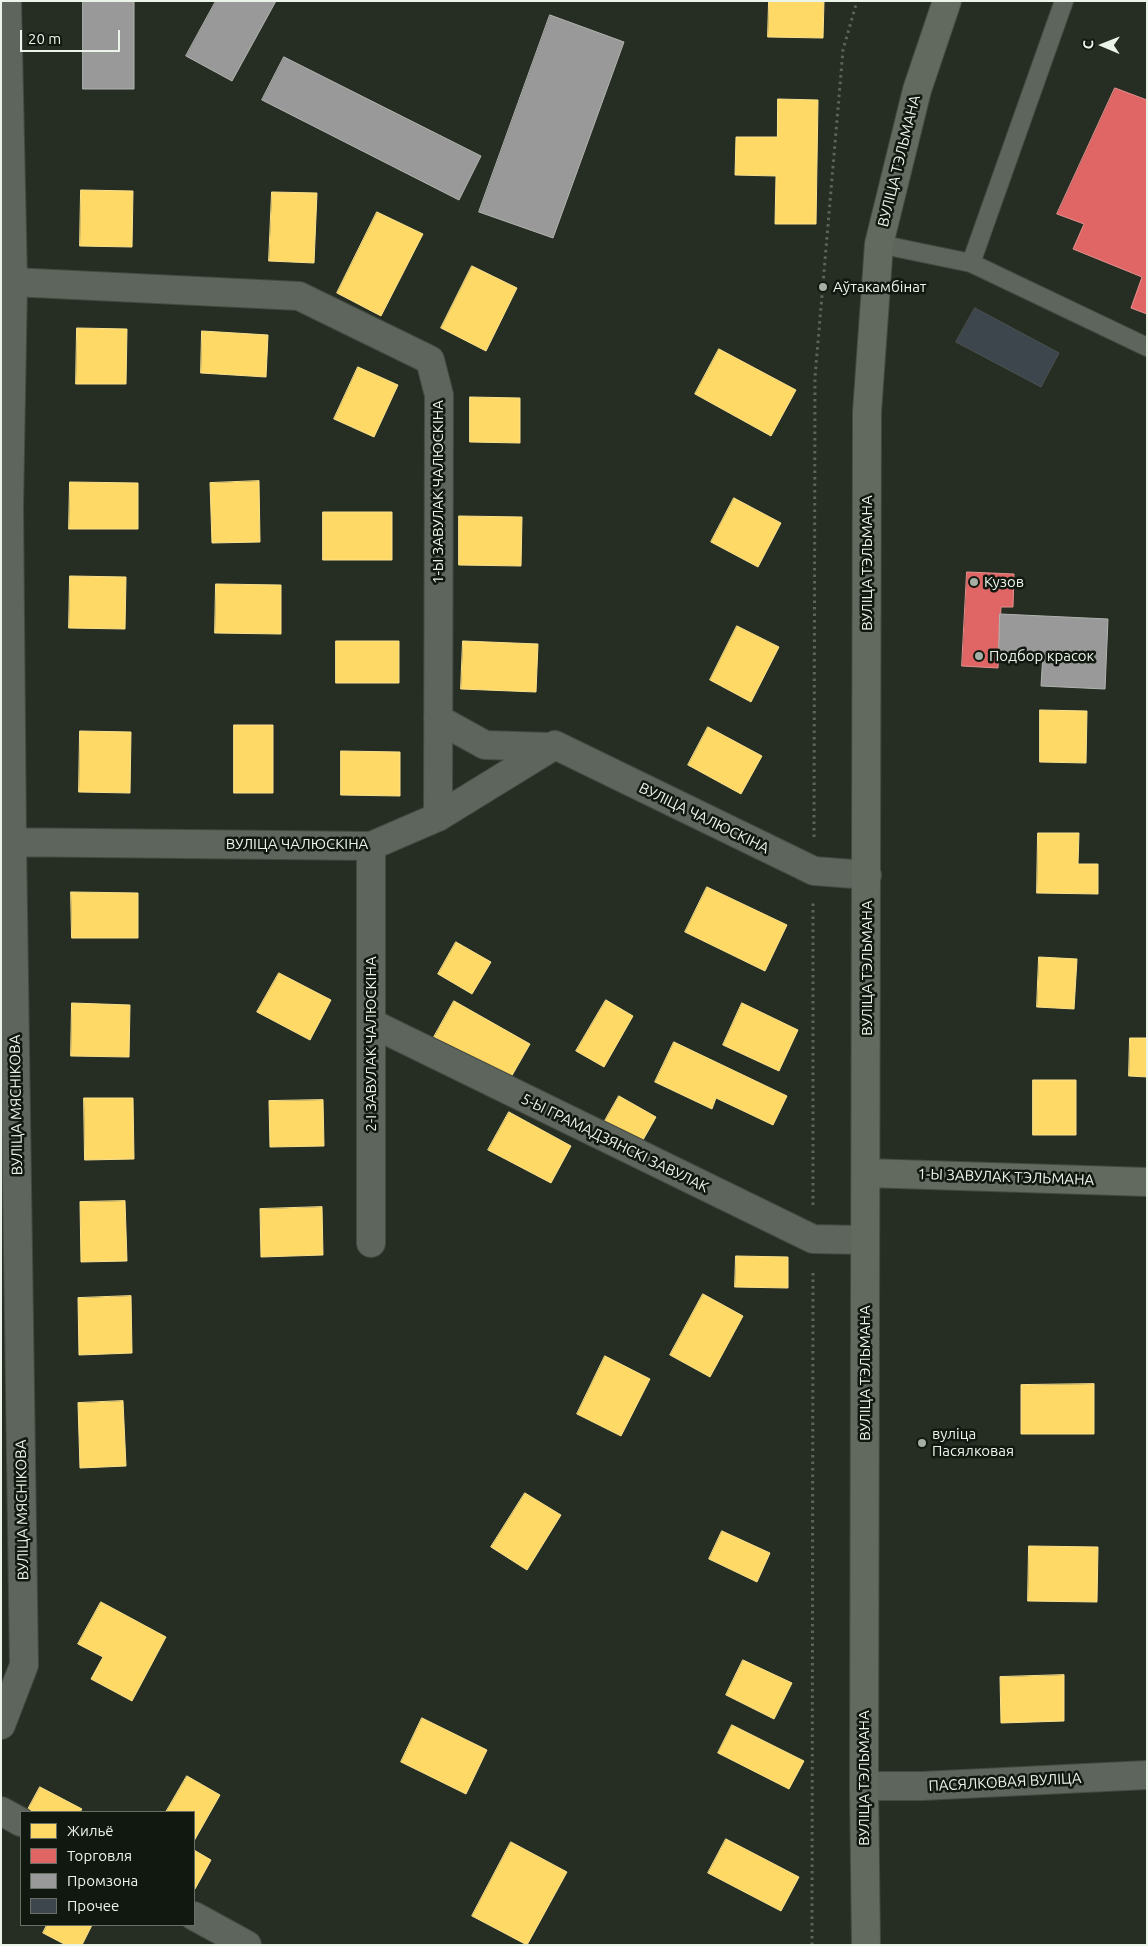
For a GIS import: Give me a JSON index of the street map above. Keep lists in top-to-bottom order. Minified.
{"streets":{"main road":["ВУЛІЦА ТЭЛЬМАНА","1-Ы ЗАВУЛАК ТЭЛЬМАНА"],"street":["1-Ы ЗАВУЛАК ЧАЛЮСКІНА","ВУЛІЦА ЧАЛЮСКІНА","2-І ЗАВУЛАК ЧАЛЮСКІНА","ВУЛІЦА МЯСНІКОВА","5-Ы ГРАМАДЗЯНСКІ ЗАВУЛАК","ПАСЯЛКОВАЯ ВУЛІЦА"]},"crossings":[["ВУЛІЦА ТЭЛЬМАНА","ВУЛІЦА ЧАЛЮСКІНА"],["ВУЛІЦА ТЭЛЬМАНА","5-Ы ГРАМАДЗЯНСКІ ЗАВУЛАК"],["ВУЛІЦА ТЭЛЬМАНА","1-Ы ЗАВУЛАК ТЭЛЬМАНА"],["ВУЛІЦА ТЭЛЬМАНА","ПАСЯЛКОВАЯ ВУЛІЦА"],["1-Ы ЗАВУЛАК ЧАЛЮСКІНА","ВУЛІЦА ЧАЛЮСКІНА"],["1-Ы ЗАВУЛАК ЧАЛЮСКІНА","ВУЛІЦА МЯСНІКОВА"],["ВУЛІЦА ЧАЛЮСКІНА","2-І ЗАВУЛАК ЧАЛЮСКІНА"],["ВУЛІЦА ЧАЛЮСКІНА","ВУЛІЦА МЯСНІКОВА"],["2-І ЗАВУЛАК ЧАЛЮСКІНА","5-Ы ГРАМАДЗЯНСКІ ЗАВУЛАК"]],"places":["Аўтакамбінат","Кузов","Подбор красок","вуліца Пасялковая"],"legend":["Жильё","Торговля","Промзона","Прочее"],"scale_bar":"20 m","north":"left"}
